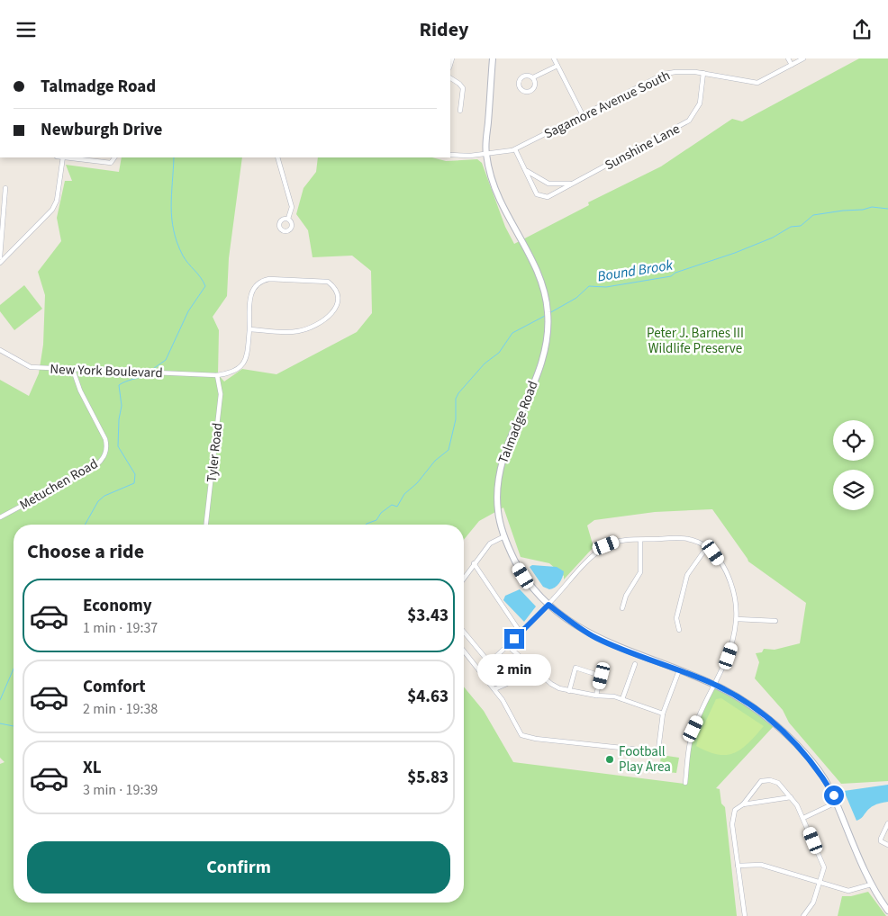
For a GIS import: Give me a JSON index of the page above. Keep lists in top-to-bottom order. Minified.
{"streets":{"street":["Sagamore Avenue South","Sunshine Lane","New York Boulevard","Talmadge Road","Tyler Road","Metuchen Road"]},"crossings":[["Sagamore Avenue South","Sunshine Lane"],["Sagamore Avenue South","Talmadge Road"],["New York Boulevard","Tyler Road"],["New York Boulevard","Metuchen Road"]],"water":["Bound Brook"],"parks":["Peter J. Barnes III Wildlife Preserve"],"places":["Football Play Area"],"page":{"header":"Ridey","banner":["Talmadge Road","Newburgh Drive"],"heading":"Choose a ride","list":[{"name":"Economy","note":"1 min · 19:37","value":"$3.43"},{"name":"Comfort","note":"2 min · 19:38","value":"$4.63"},{"name":"XL","note":"3 min · 19:39","value":"$5.83"}],"bubble":"2 min","buttons":"Confirm"}}
